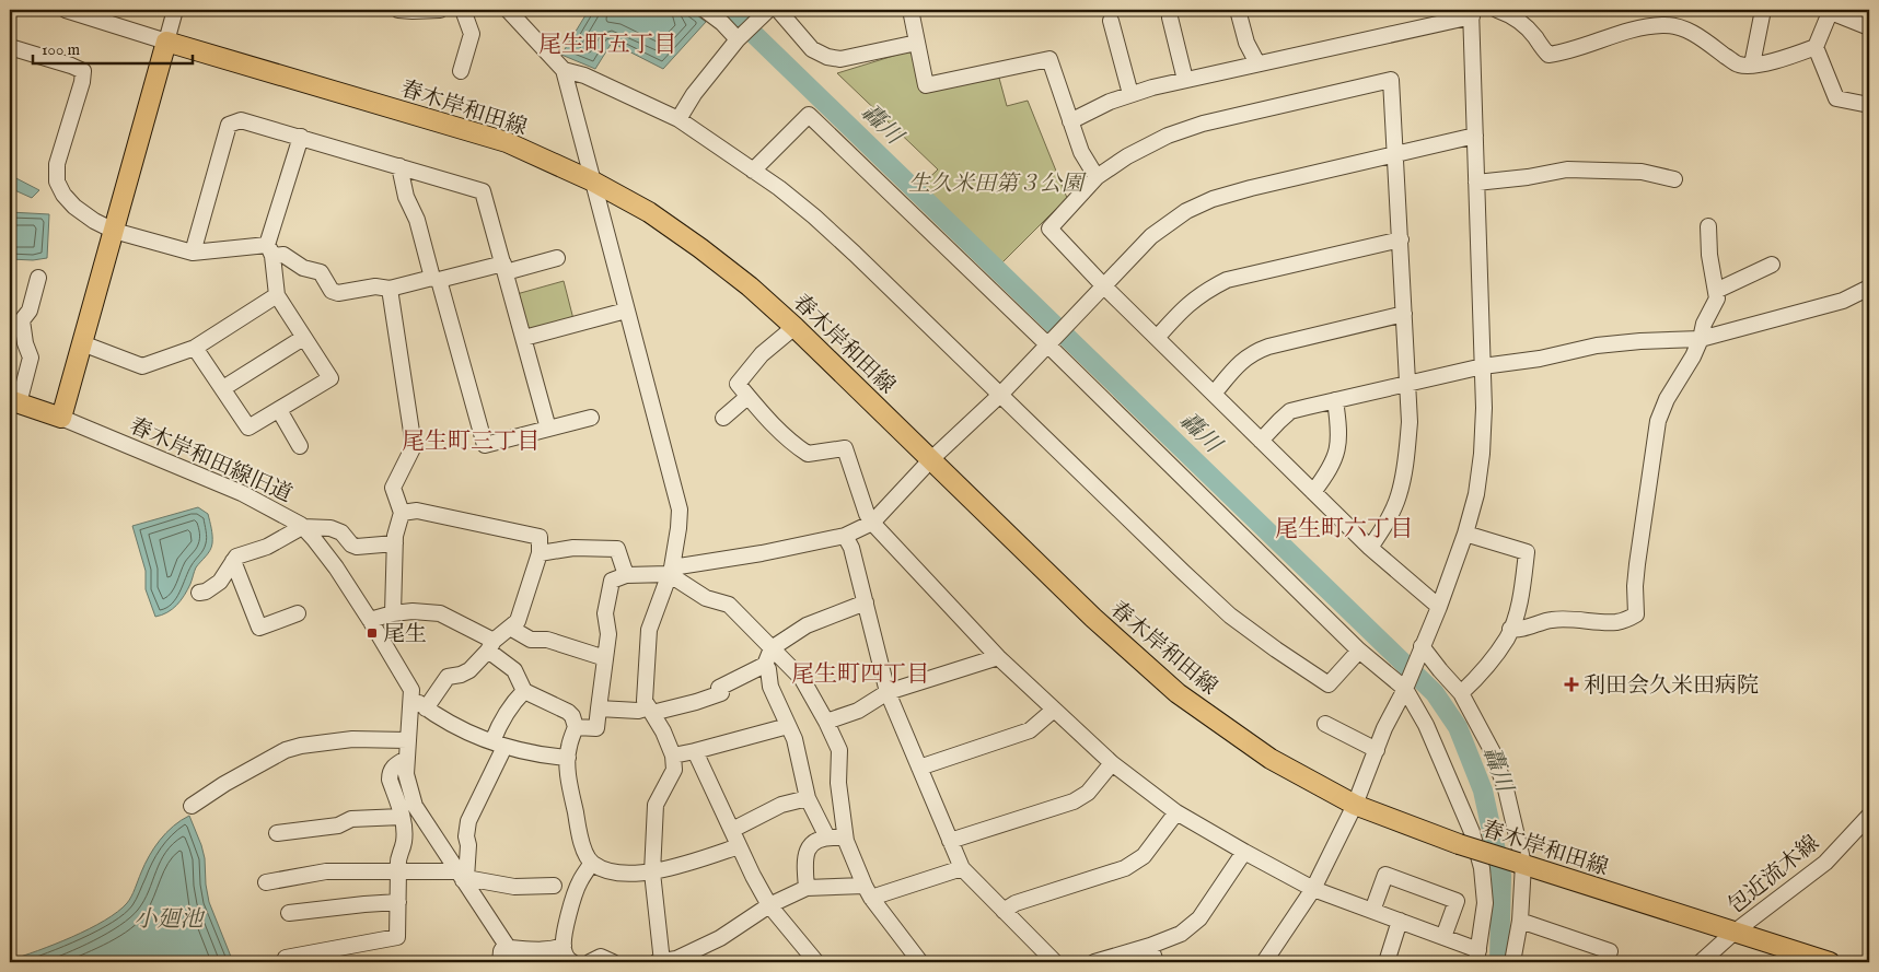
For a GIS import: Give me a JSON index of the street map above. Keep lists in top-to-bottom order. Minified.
{"streets":{"main road":["春木岸和田線"],"street":["春木岸和田線旧道","包近流木線"]},"crossings":[["春木岸和田線","包近流木線"]],"districts":["尾生町五丁目","尾生町三丁目","尾生町六丁目","尾生町四丁目"],"water":["轟川","小廻池"],"parks":["生久米田第３公園"],"places":{"transit":["尾生"],"health":["利田会久米田病院"]},"scale_bar":"100 m"}
